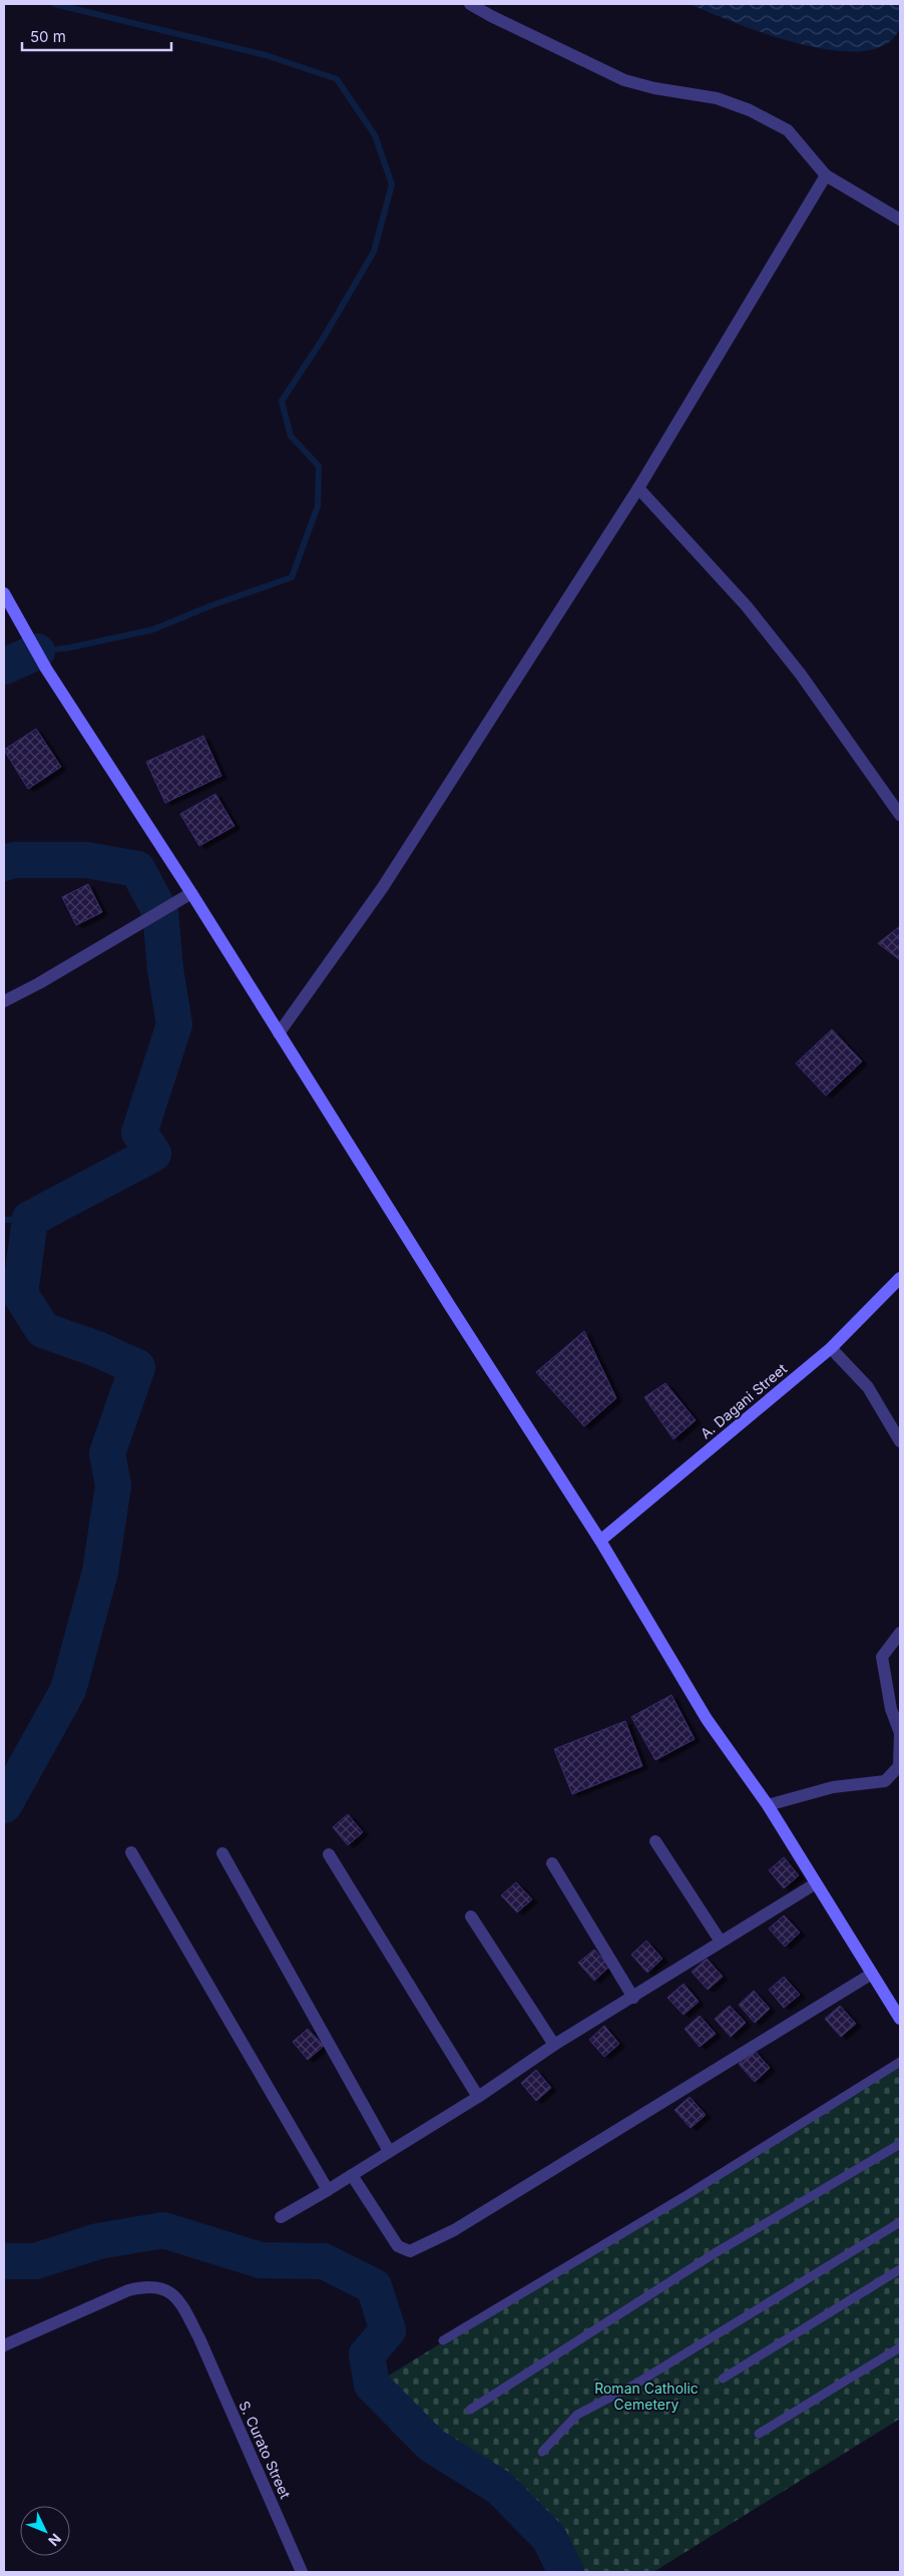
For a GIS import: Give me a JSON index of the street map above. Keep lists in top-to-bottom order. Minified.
{"streets":{"main road":["A. Dagani Street"],"street":["S. Curato Street"]},"parks":["Roman Catholic Cemetery"],"scale_bar":"50 m","north":"bottom right"}
